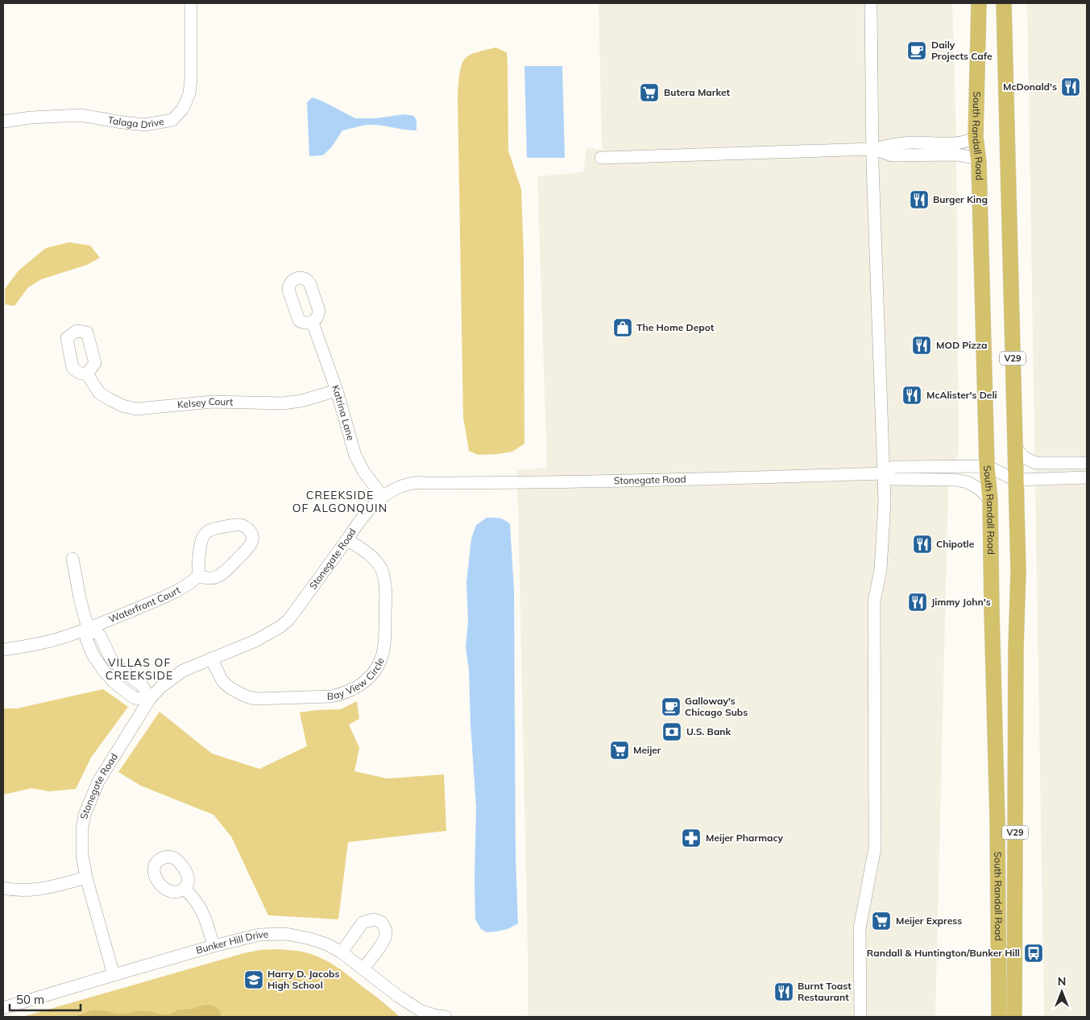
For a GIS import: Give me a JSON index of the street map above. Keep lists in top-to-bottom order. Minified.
{"streets":{"main road":["South Randall Road","V29"],"street":["Talaga Drive","Kelsey Court","Katrina Lane","Stonegate Road","Waterfront Court","Bay View Circle","Bunker Hill Drive"]},"crossings":[["South Randall Road","Stonegate Road"],["Kelsey Court","Katrina Lane"],["Katrina Lane","Stonegate Road"],["Stonegate Road","Bay View Circle"],["Stonegate Road","Bunker Hill Drive"]],"districts":["CREEKSIDE OF ALGONQUIN","VILLAS OF CREEKSIDE"],"places":{"cafe":["Daily Projects Cafe","Galloway's Chicago Subs"],"restaurant":["McDonald's","Burger King","MOD Pizza","McAlister's Deli","Chipotle","Jimmy John's","Burnt Toast Restaurant"],"supermarket":["Butera Market","Meijer","Meijer Express"],"shop":["The Home Depot"],"bank":["U.S. Bank"],"pharmacy":["Meijer Pharmacy"],"bus stop":["Randall & Huntington/Bunker Hill"],"school or university":["Harry D. Jacobs High School"]},"scale_bar":"50 m","north":"top"}
